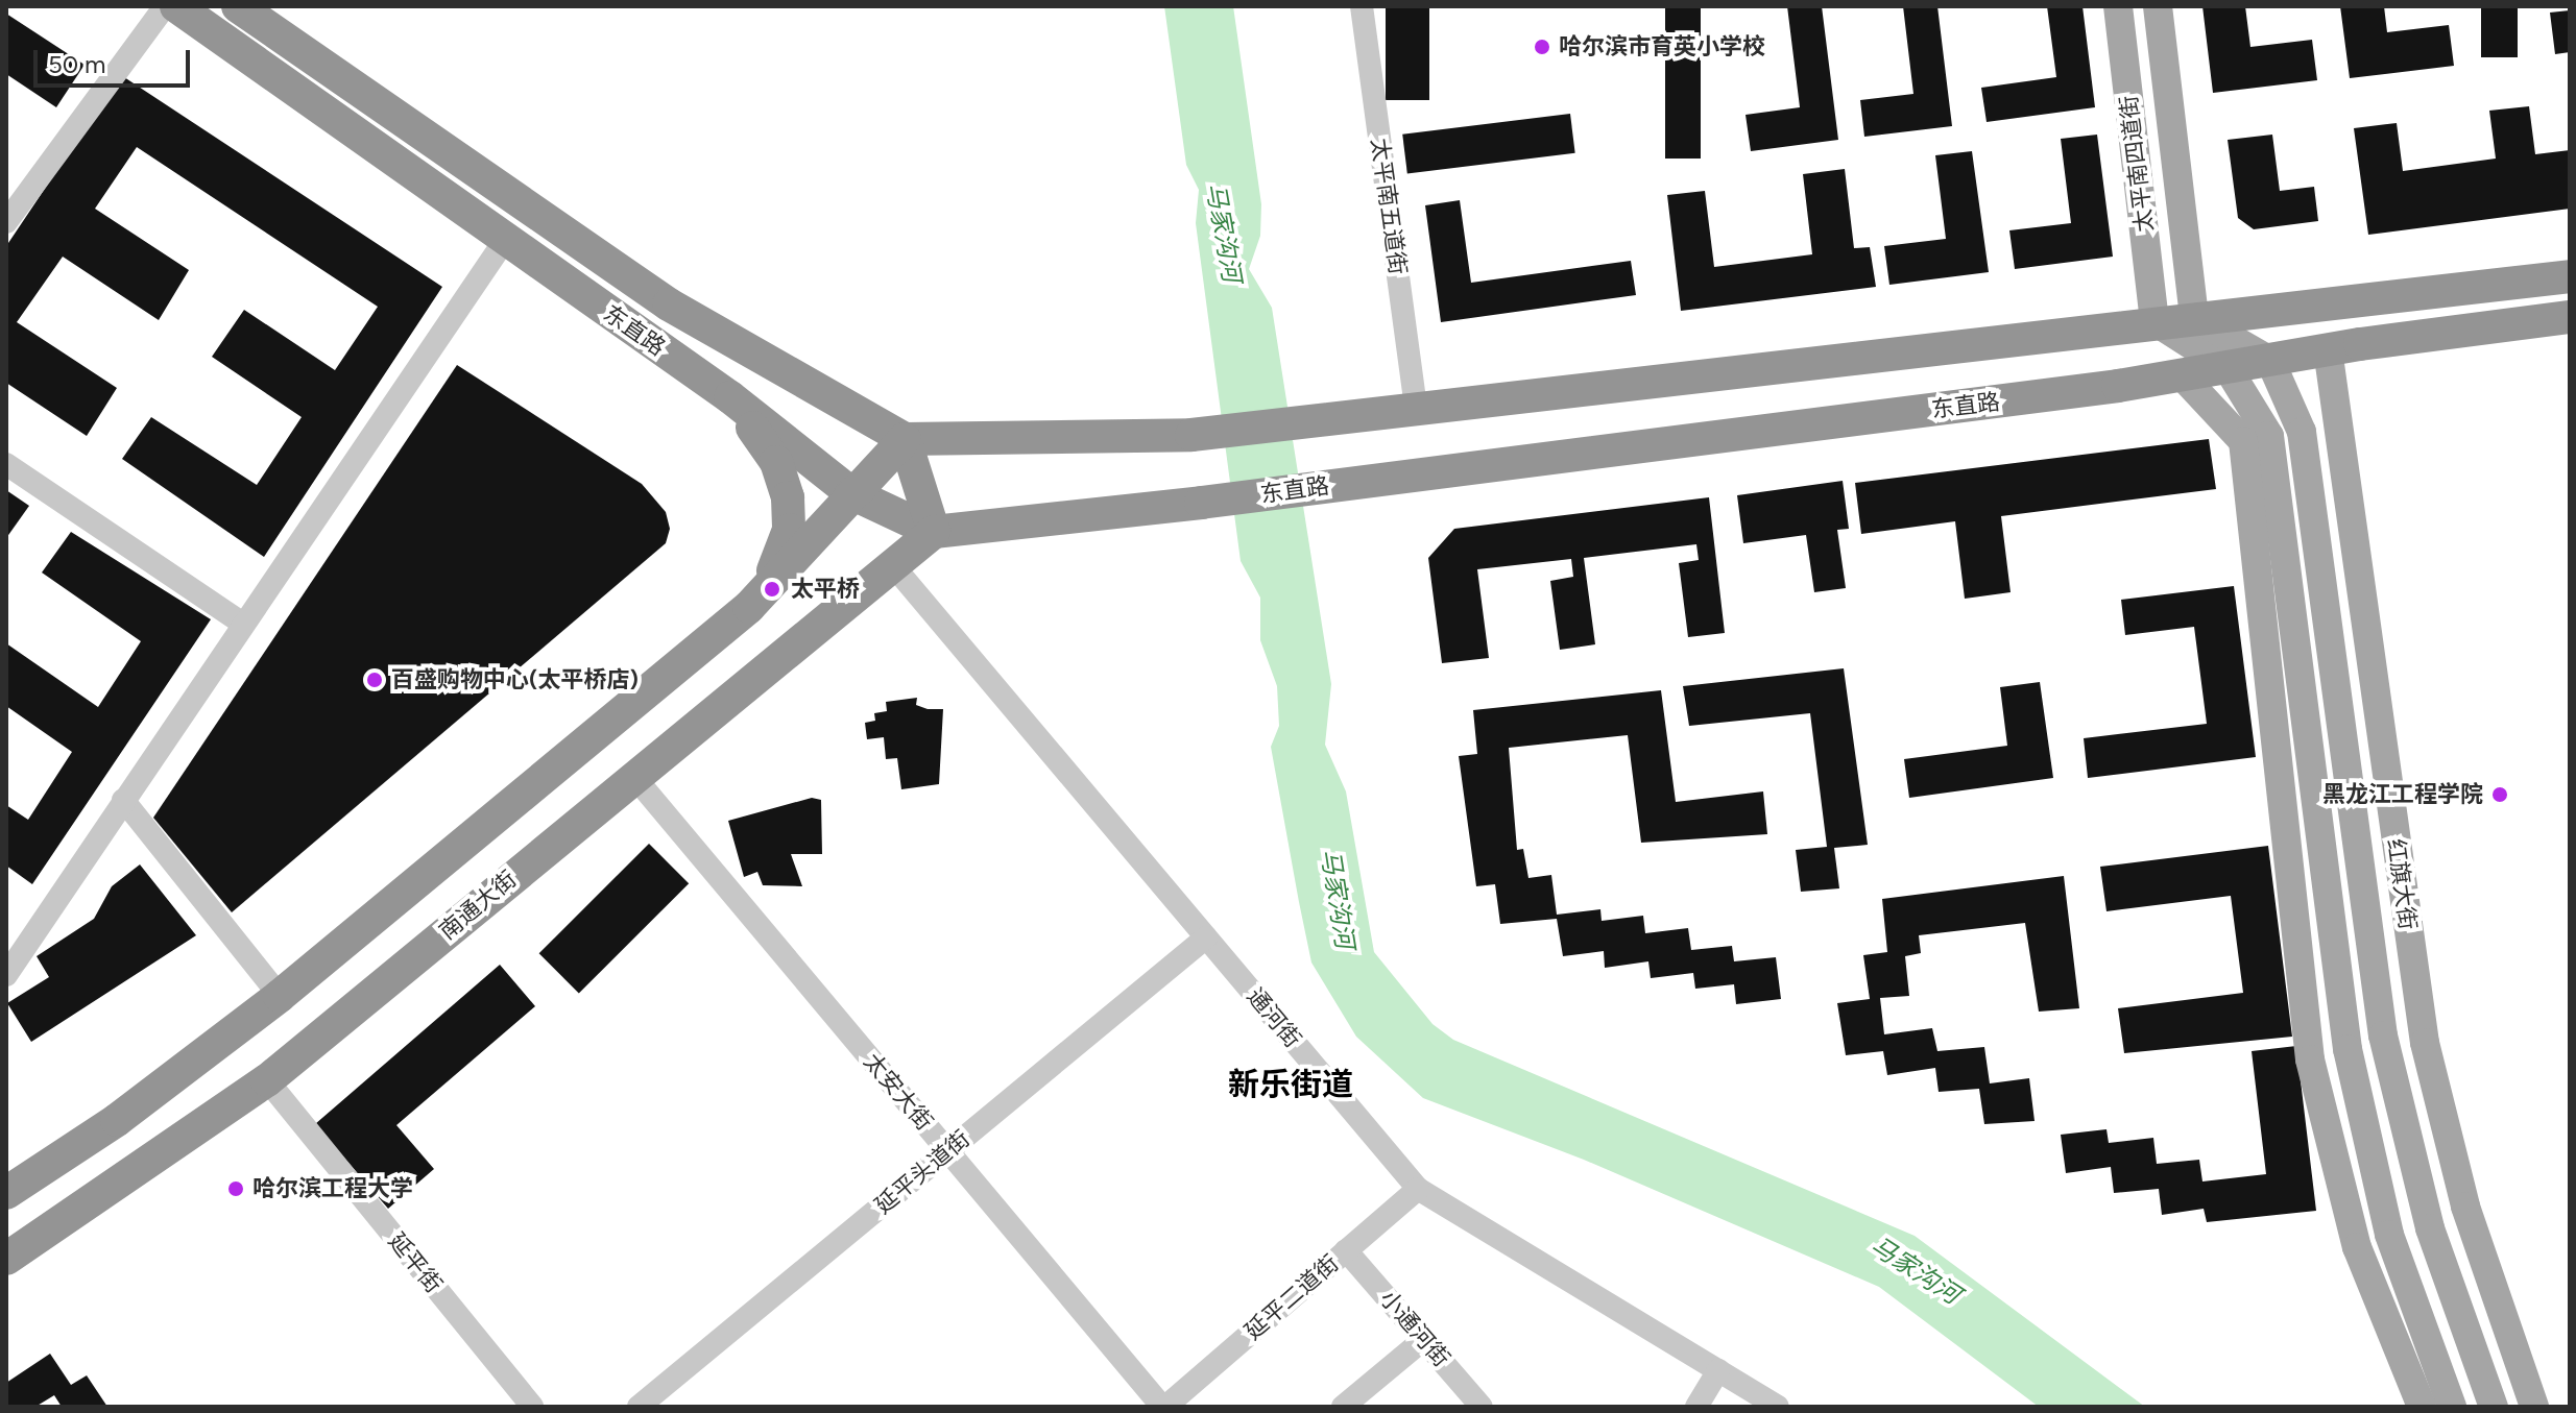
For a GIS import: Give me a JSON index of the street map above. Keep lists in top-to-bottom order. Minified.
{"streets":{"highway":["东直路","南通大街"],"main road":["太平南四道街","红旗大街"],"street":["太平南五道街","通河街","太安大街","延平头道街","延平街","延平二道街","小通河街"]},"crossings":[["东直路","红旗大街"],["东直路","南通大街"],["南通大街","通河街"],["南通大街","太安大街"],["南通大街","延平街"],["通河街","延平头道街"],["通河街","延平二道街"],["太安大街","延平头道街"],["太安大街","延平二道街"],["延平二道街","小通河街"]],"districts":["新乐街道"],"water":["马家沟河"],"places":["哈尔滨市育英小学校","太平桥","百盛购物中心(太平桥店)","黑龙江工程学院","哈尔滨工程大学"],"scale_bar":"50 m"}
